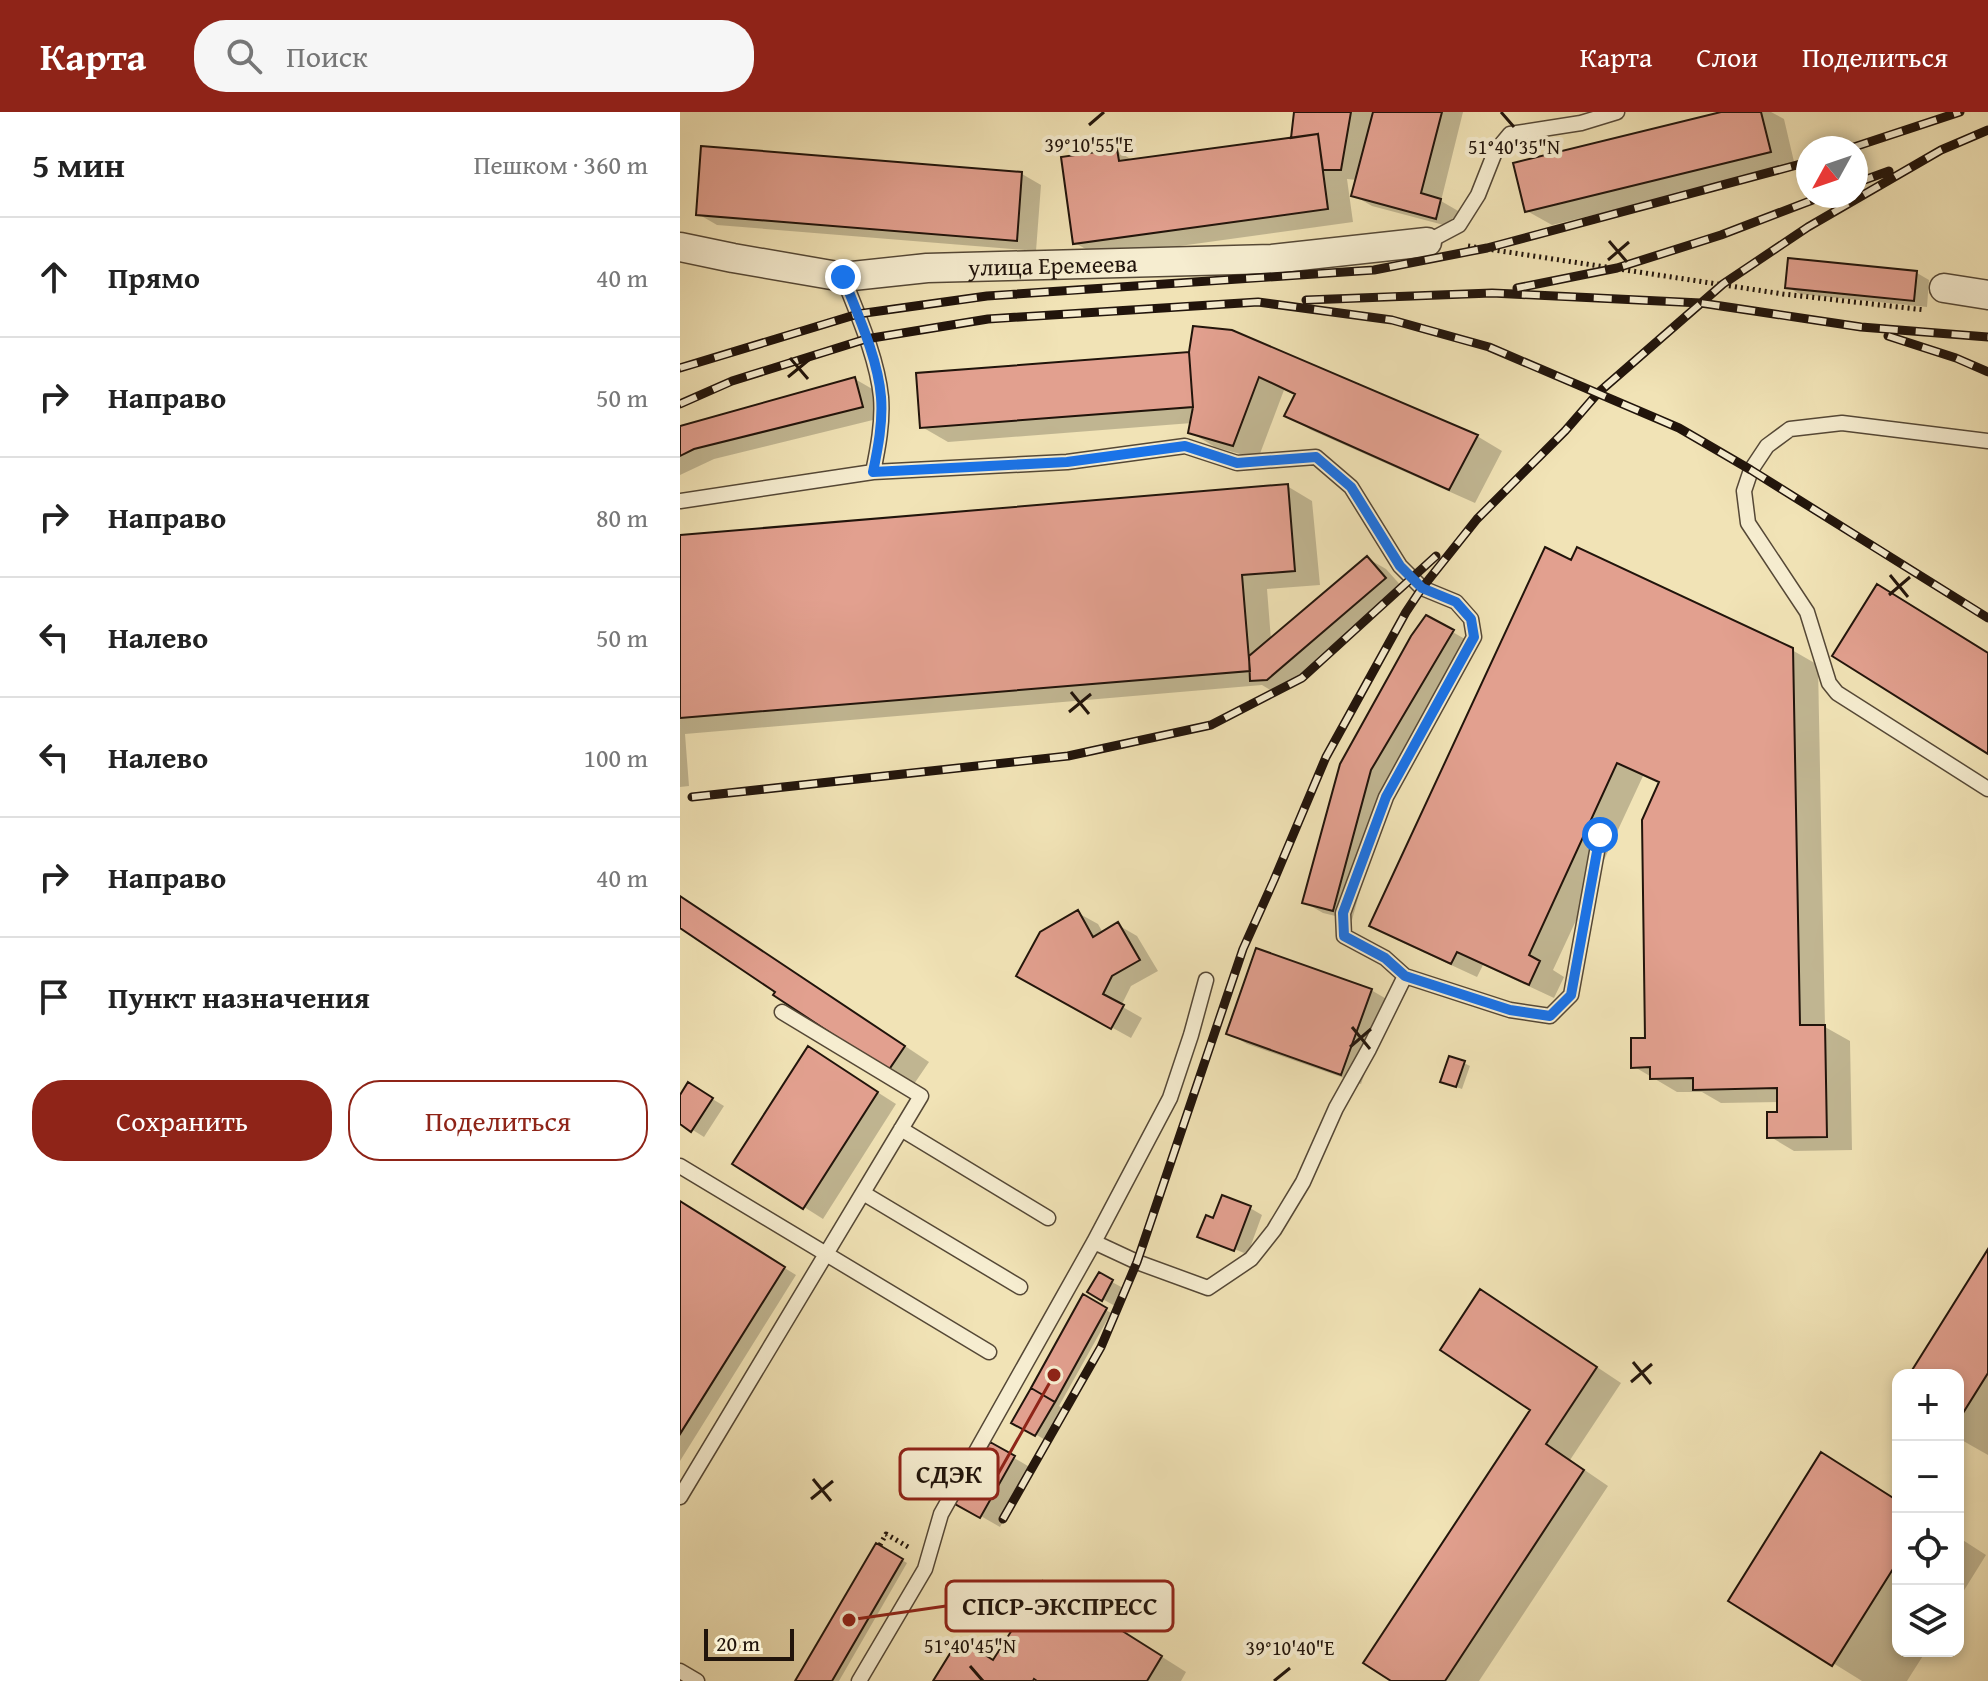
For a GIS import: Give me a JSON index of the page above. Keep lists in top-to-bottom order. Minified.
{"streets":{"street":["улица Еремеева"]},"places":["СДЭК","СПСР-ЭКСПРЕСС"],"scale_bar":"20 m","north":"bottom left","page":{"header":"Карта","search":"Поиск","nav":["Карта","Слои","Поделиться"],"heading":["5 мин","Пешком · 360 m"],"list":[["Прямо","40 m"],["Направо","50 m"],["Направо","80 m"],["Налево","50 m"],["Налево","100 m"],["Направо","40 m"],"Пункт назначения"],"buttons":["Сохранить","Поделиться"],"map_buttons":["+","−"],"scale":"20 m"},"coordinates":["39°10'55\"E","51°40'35\"N","51°40'45\"N","39°10'40\"E"]}
